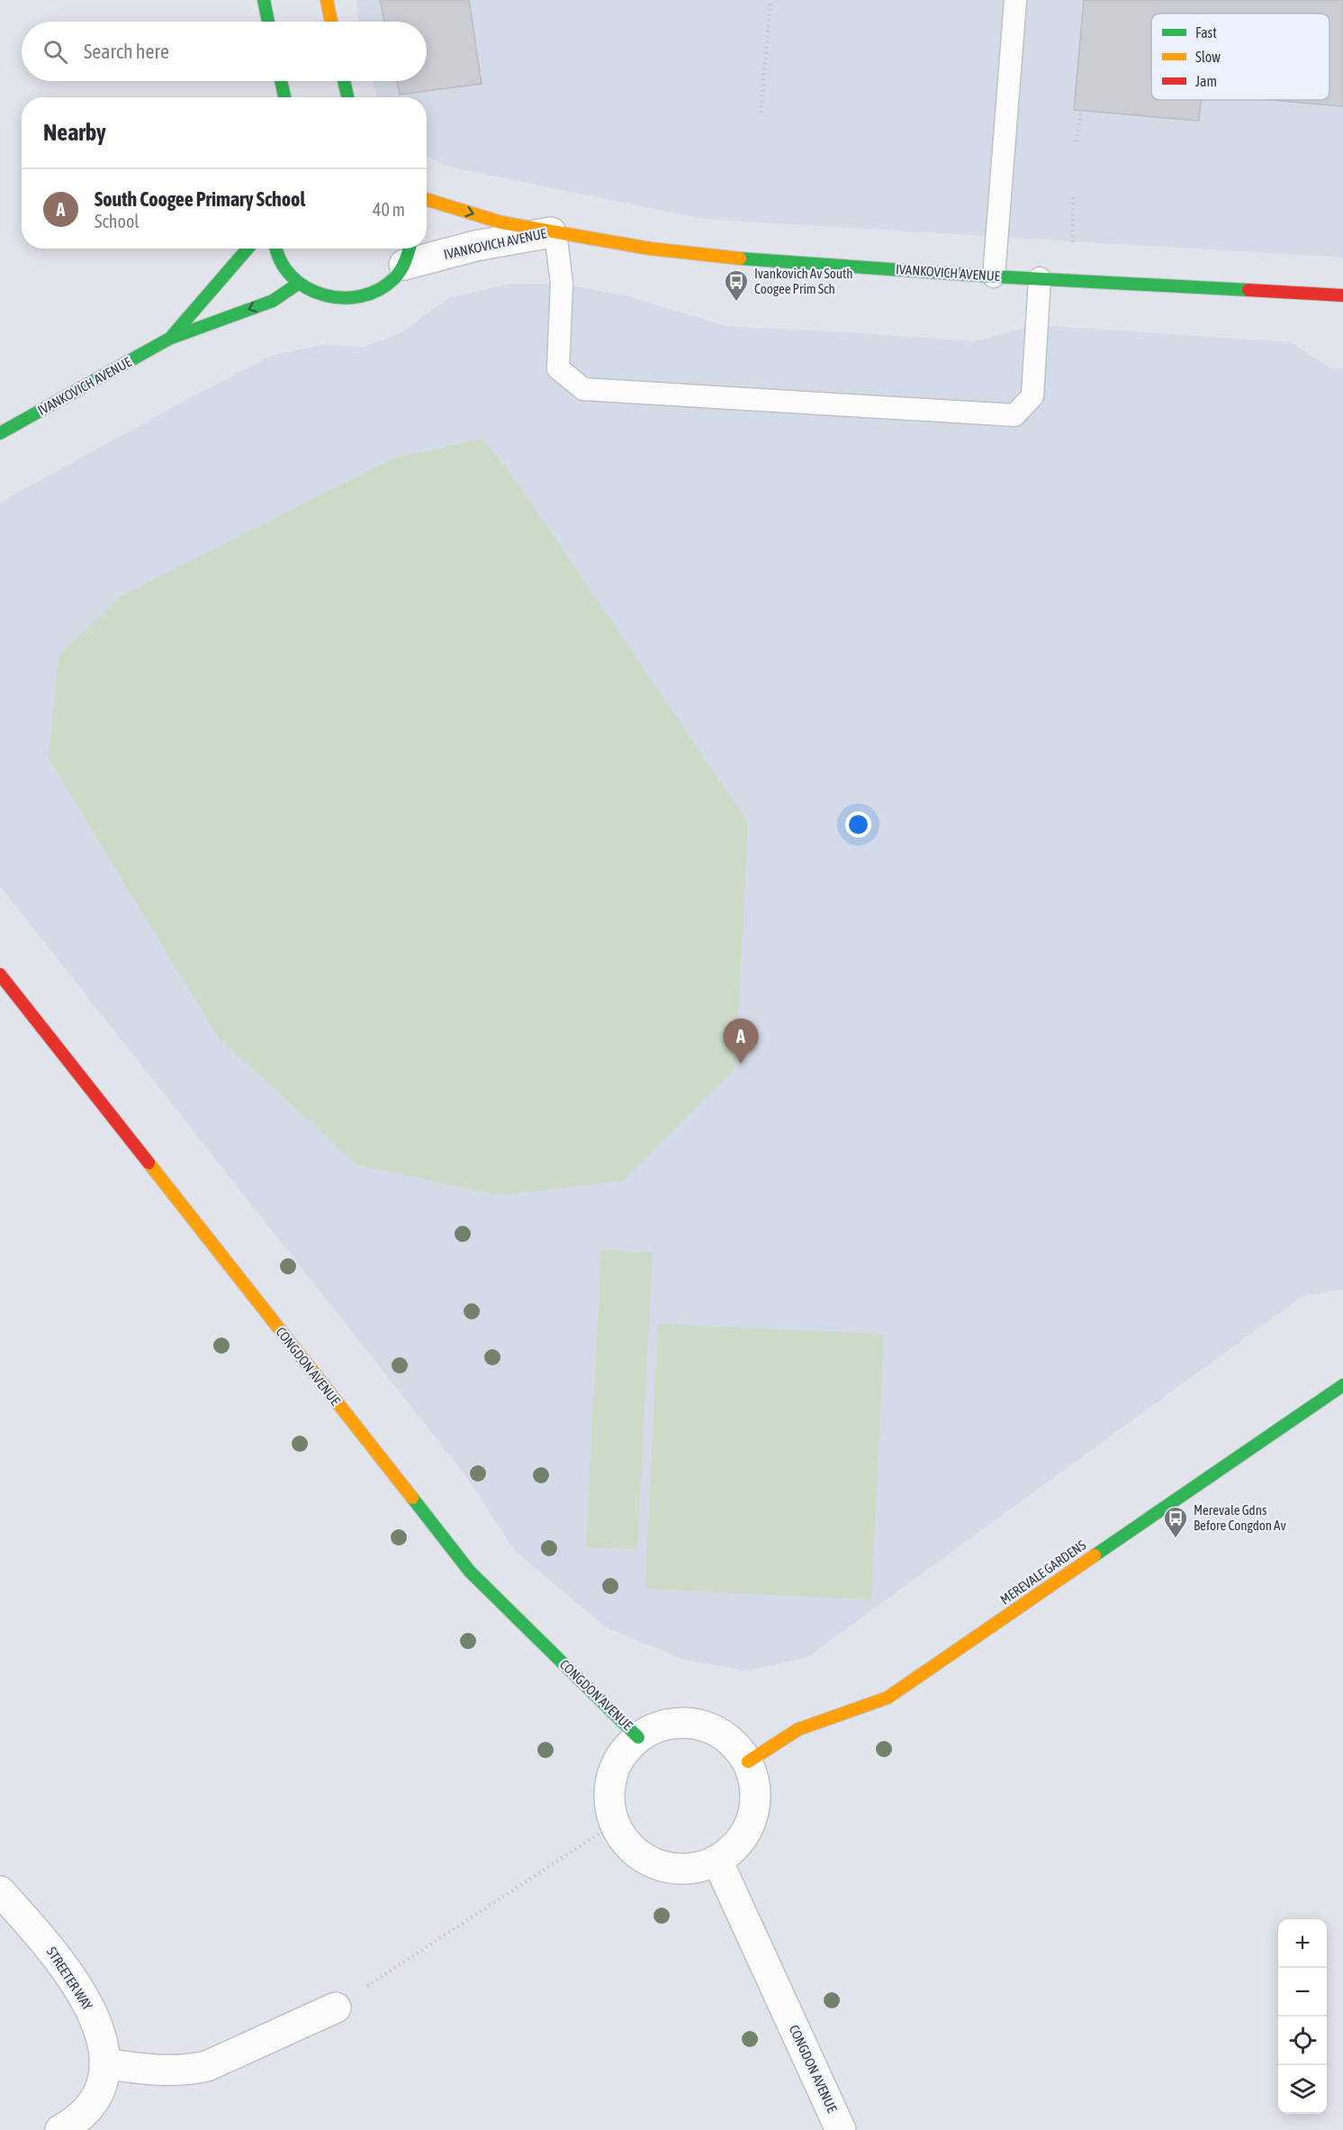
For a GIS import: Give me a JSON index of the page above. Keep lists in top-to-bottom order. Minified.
{"streets":{"street":["IVANKOVICH AVENUE","CONGDON AVENUE","MEREVALE GARDENS","STREETER WAY"]},"crossings":[["CONGDON AVENUE","MEREVALE GARDENS"]],"places":{"bus stop":["Ivankovich Av South Coogee Prim Sch","Merevale Gdns Before Congdon Av"]},"legend":["Fast","Slow","Jam"],"page":{"search":"Search here","heading":"Nearby","list":[{"mark":"A","name":"South Coogee Primary School","note":"School","value":"40 m"}],"pins":"A","map_buttons":["+","−"]}}
